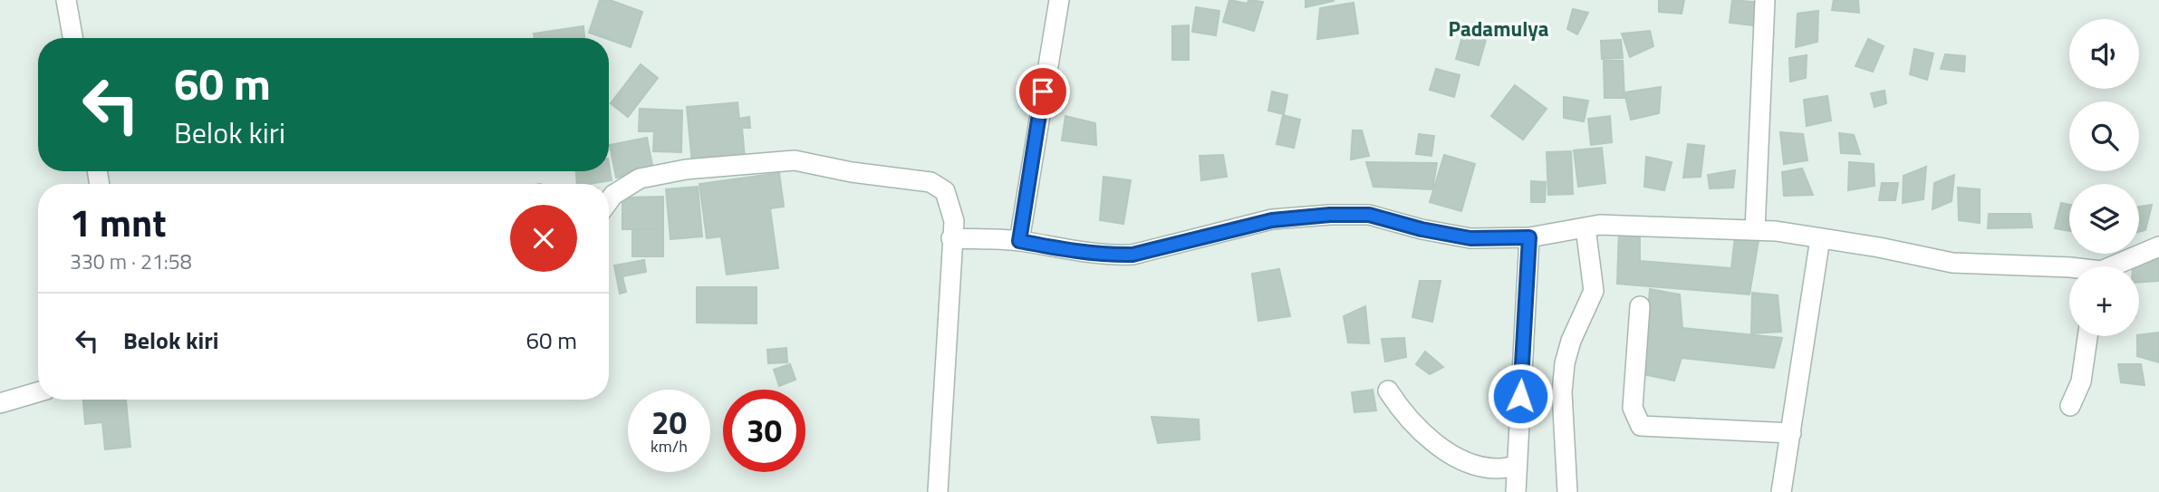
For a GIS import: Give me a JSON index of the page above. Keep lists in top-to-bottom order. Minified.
{"districts":["Padamulya"],"page":{"map_buttons":"+","turn":["60 m","Belok kiri"],"heading":["1 mnt","330 m · 21:58"],"list":[{"name":"Belok kiri","value":"60 m"}],"speed":"20 km/h","limit":"30"}}
